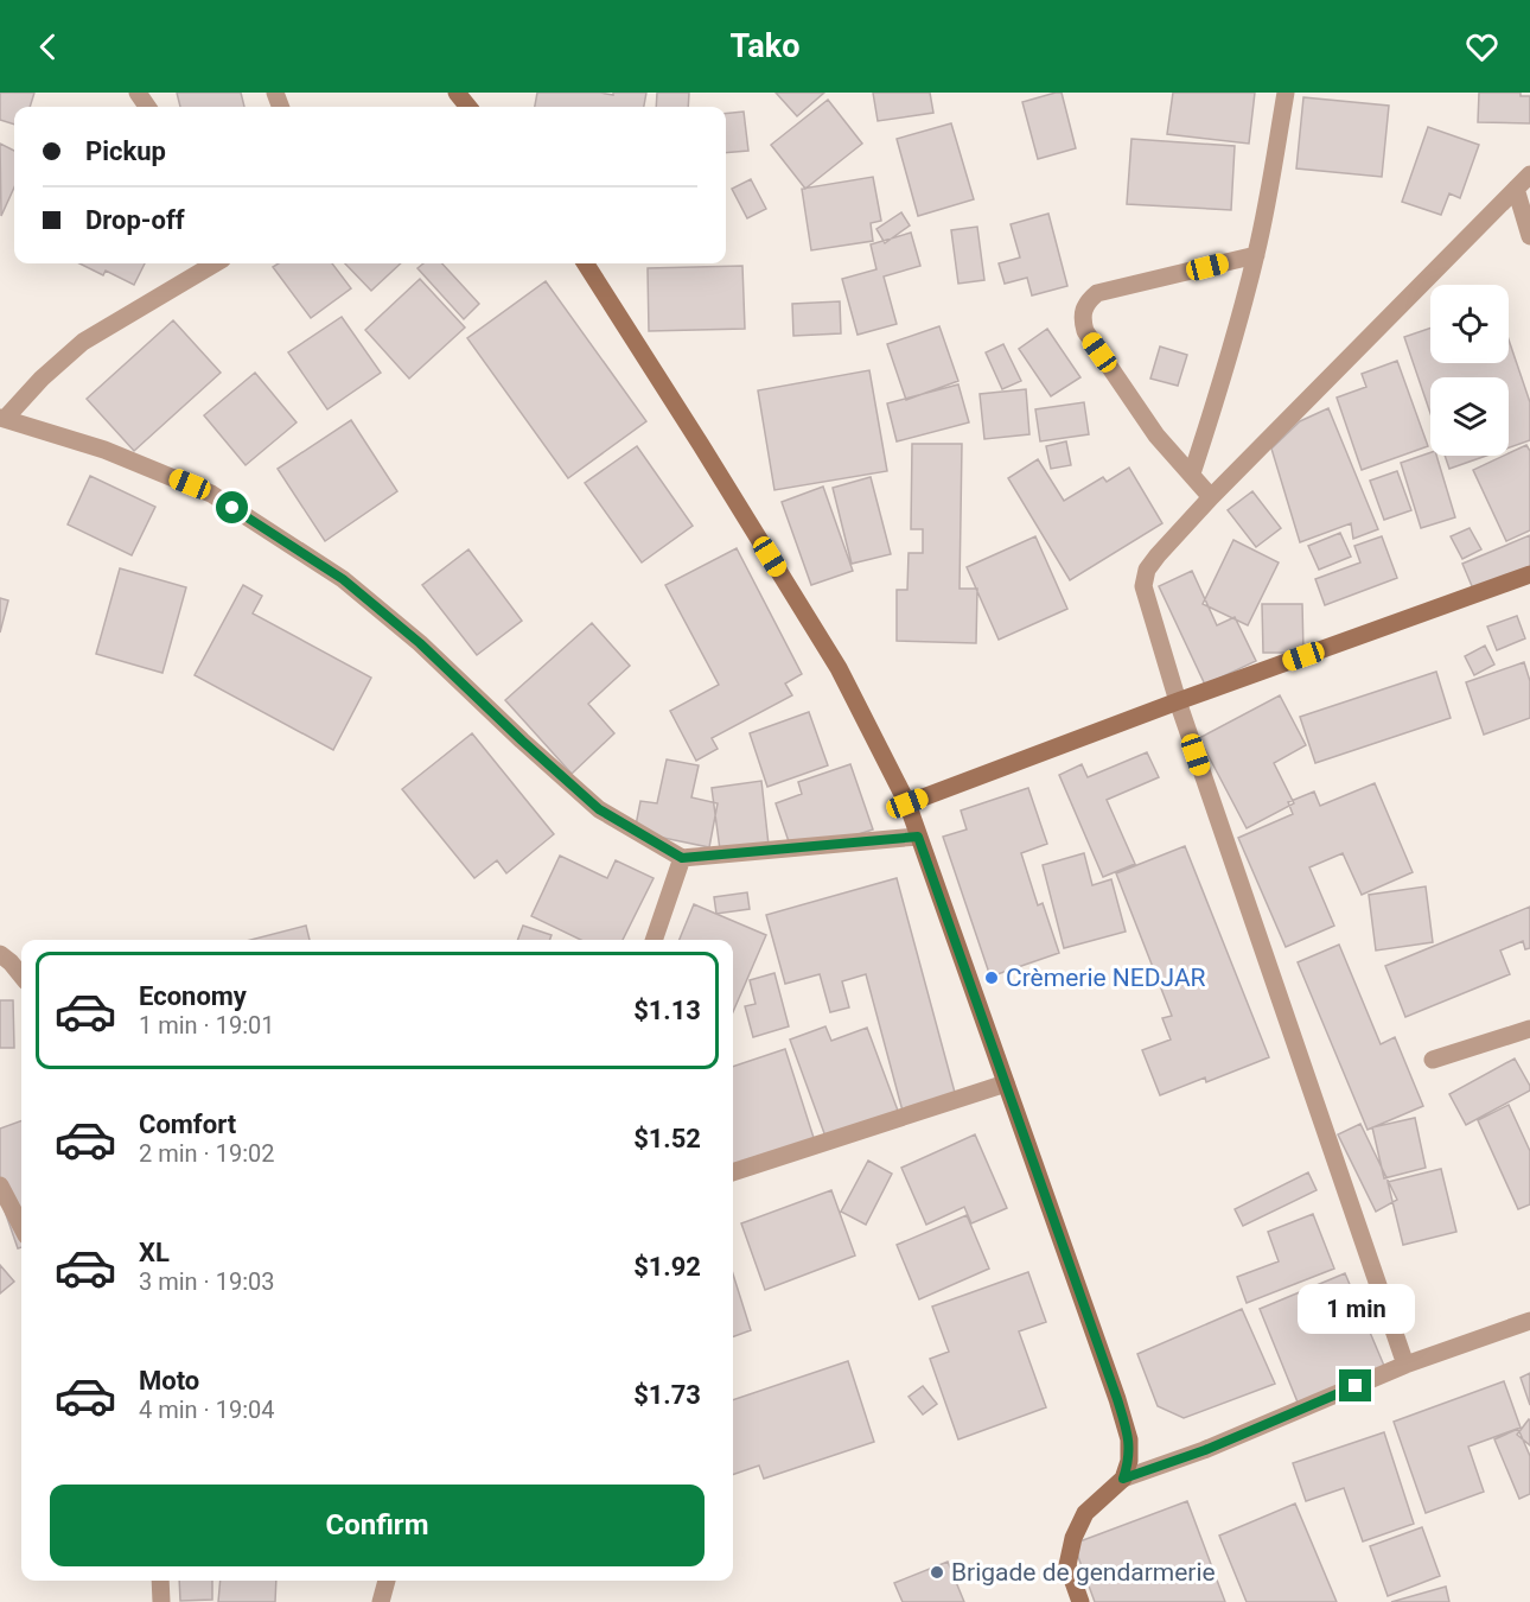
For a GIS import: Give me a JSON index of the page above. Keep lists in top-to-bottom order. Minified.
{"places":["Crèmerie NEDJAR","Brigade de gendarmerie"],"page":{"header":"Tako","banner":["Pickup","Drop-off"],"list":[{"name":"Economy","note":"1 min · 19:01","value":"$1.13"},{"name":"Comfort","note":"2 min · 19:02","value":"$1.52"},{"name":"XL","note":"3 min · 19:03","value":"$1.92"},{"name":"Moto","note":"4 min · 19:04","value":"$1.73"}],"bubble":"1 min","buttons":"Confirm"}}
